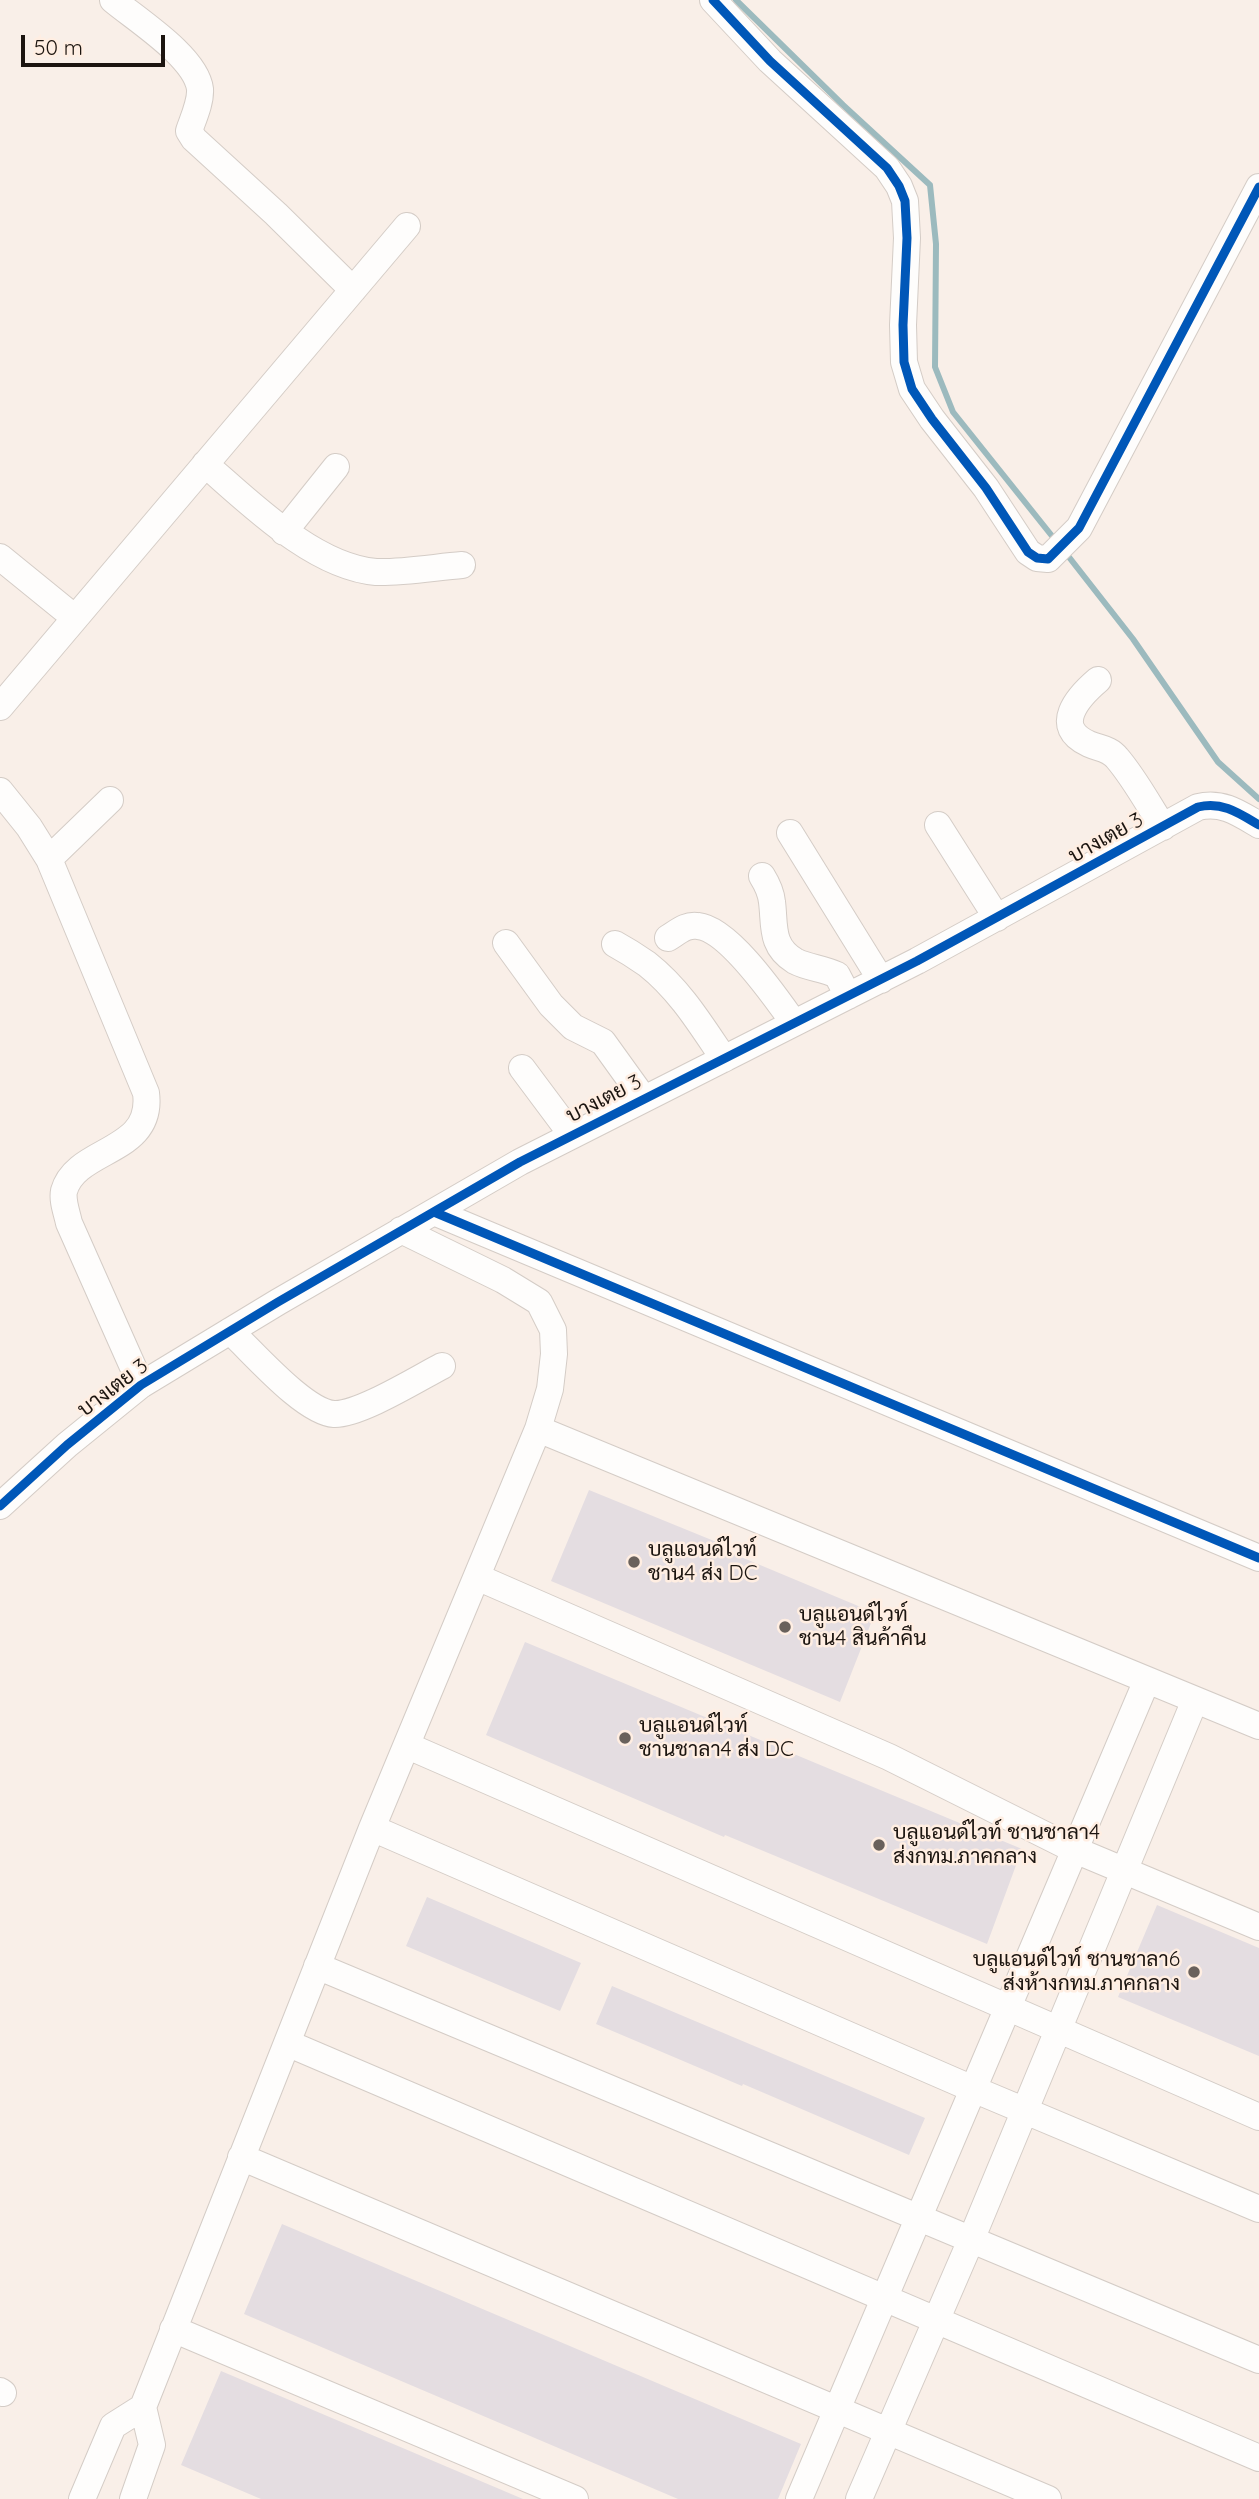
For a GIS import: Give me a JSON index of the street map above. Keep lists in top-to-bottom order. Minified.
{"streets":{"street":["บางเตย 3"]},"places":["บลูแอนด์ไวท์ ชาน4 ส่ง DC","บลูแอนด์ไวท์ ชาน4 สินค้าคืน","บลูแอนด์ไวท์ ชานชาลา4 ส่ง DC","บลูแอนด์ไวท์ ชานชาลา4 ส่งกทม.ภาคกลาง","บลูแอนด์ไวท์ ชานชาลา6 ส่งห้างกทม.ภาคกลาง"],"scale_bar":"50 m"}
